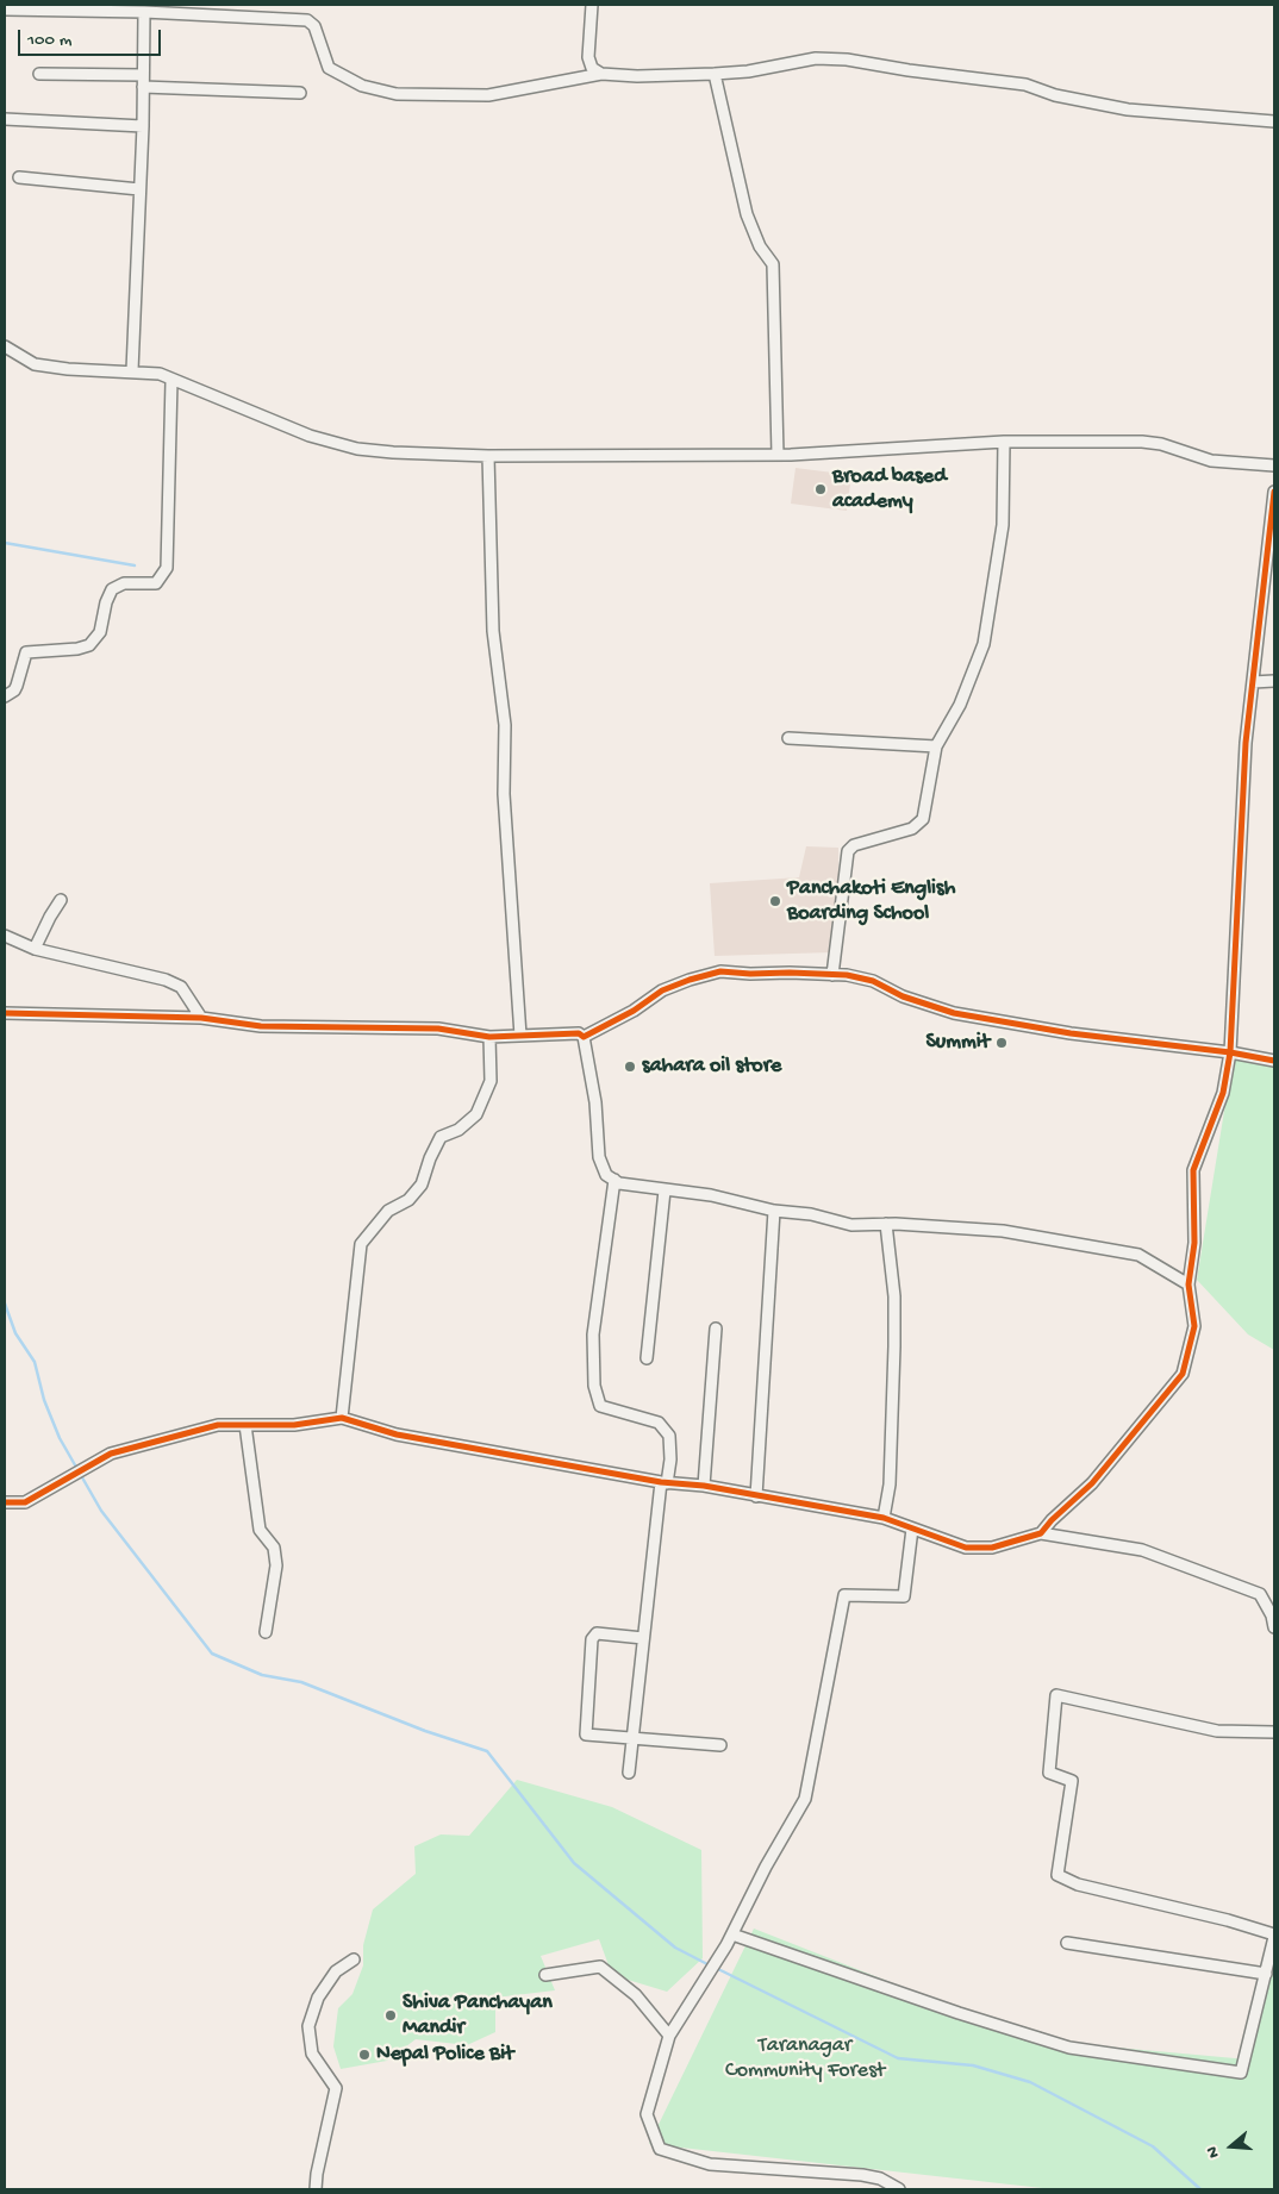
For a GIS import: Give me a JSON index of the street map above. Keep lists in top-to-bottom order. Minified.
{"parks":["Taranagar Community Forest"],"places":["Broad based academy","Panchakoti English Boarding School","Summit","sahara oil store","Shiva Panchayan Mandir","Nepal Police Bit"],"scale_bar":"100 m","north":"left"}
